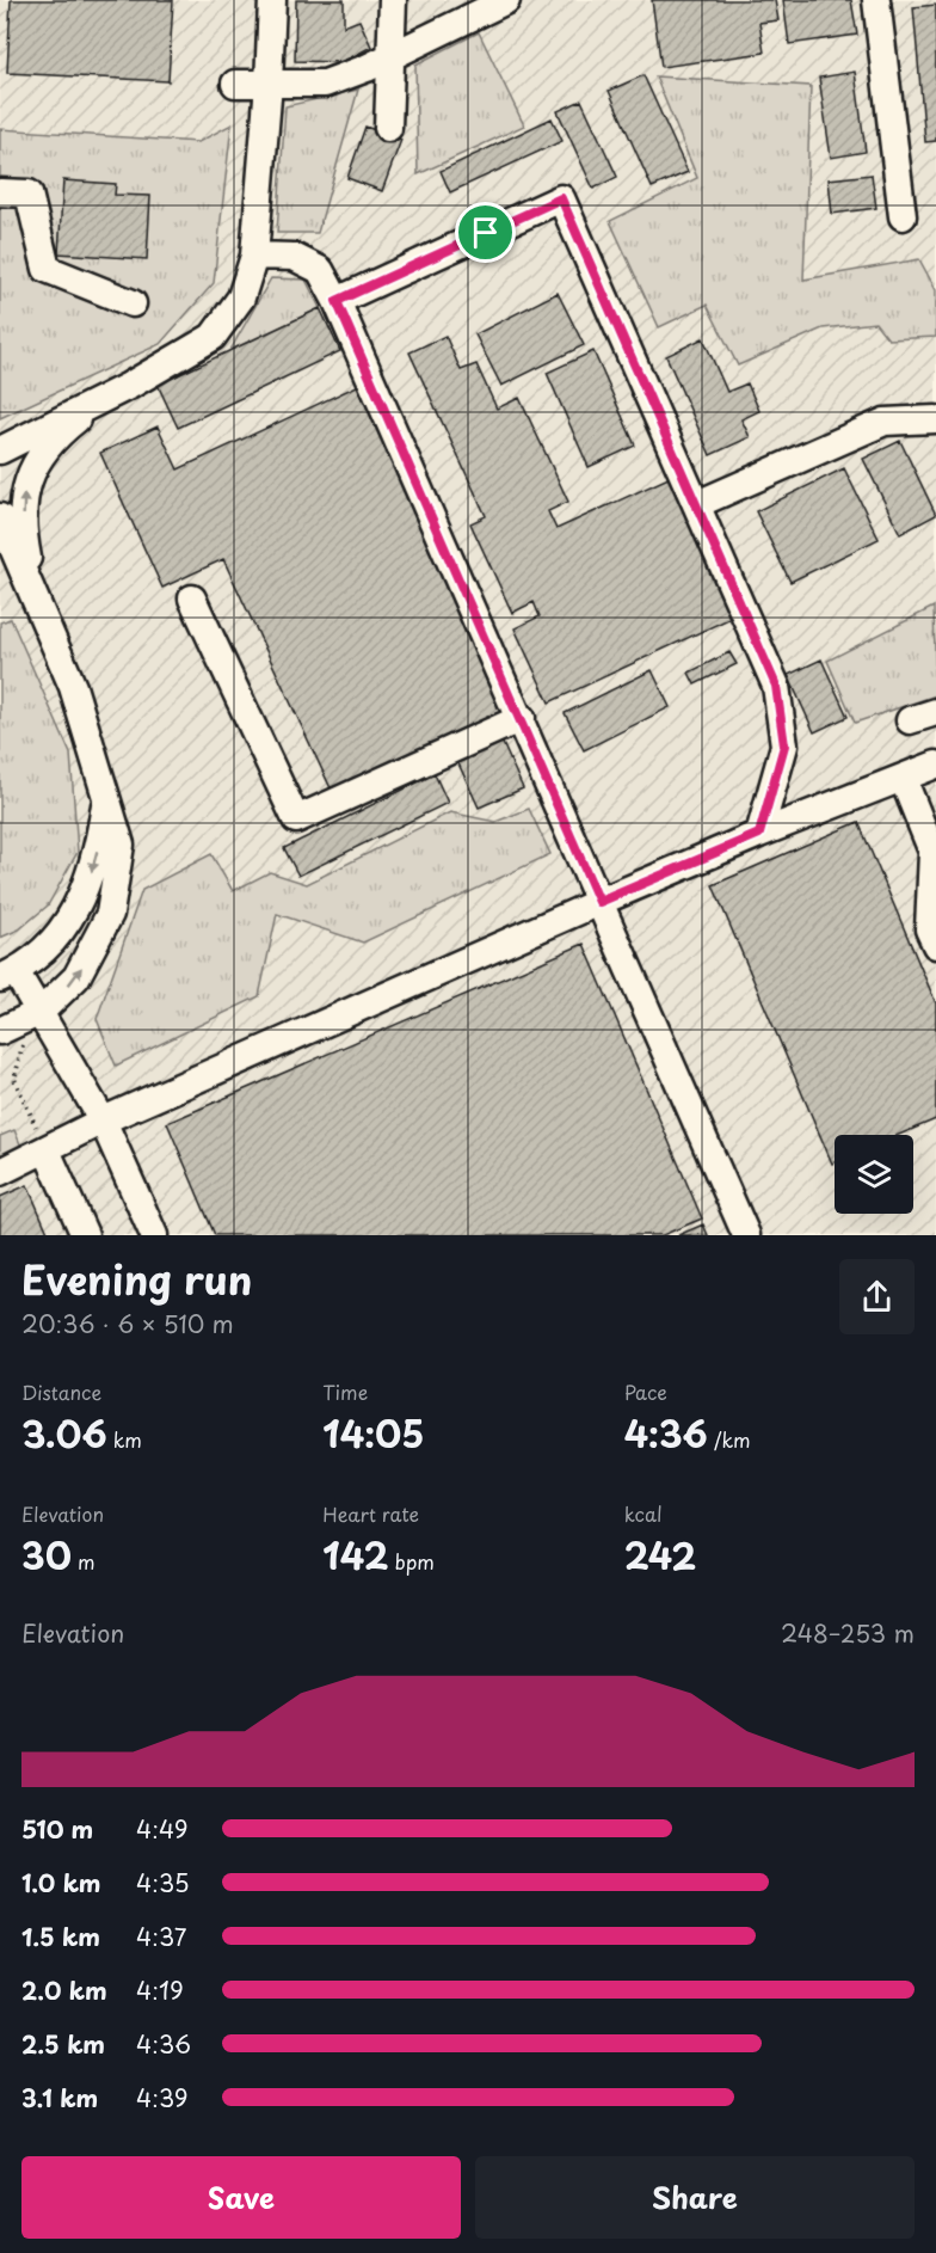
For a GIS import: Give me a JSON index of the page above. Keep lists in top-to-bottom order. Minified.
{"page":{"heading":["Evening run","20:36 · 6 × 510 m"],"stats":[["Distance","3.06 km"],["Time","14:05"],["Pace","4:36 /km"],["Elevation","30 m"],["Heart rate","142 bpm"],["kcal","242"]],"chart":["Elevation","248–253 m"],"list":[{"name":"510 m","note":"4:49"},{"name":"1.0 km","note":"4:35"},{"name":"1.5 km","note":"4:37"},{"name":"2.0 km","note":"4:19"},{"name":"2.5 km","note":"4:36"},{"name":"3.1 km","note":"4:39"}],"buttons":["Save","Share"]}}
